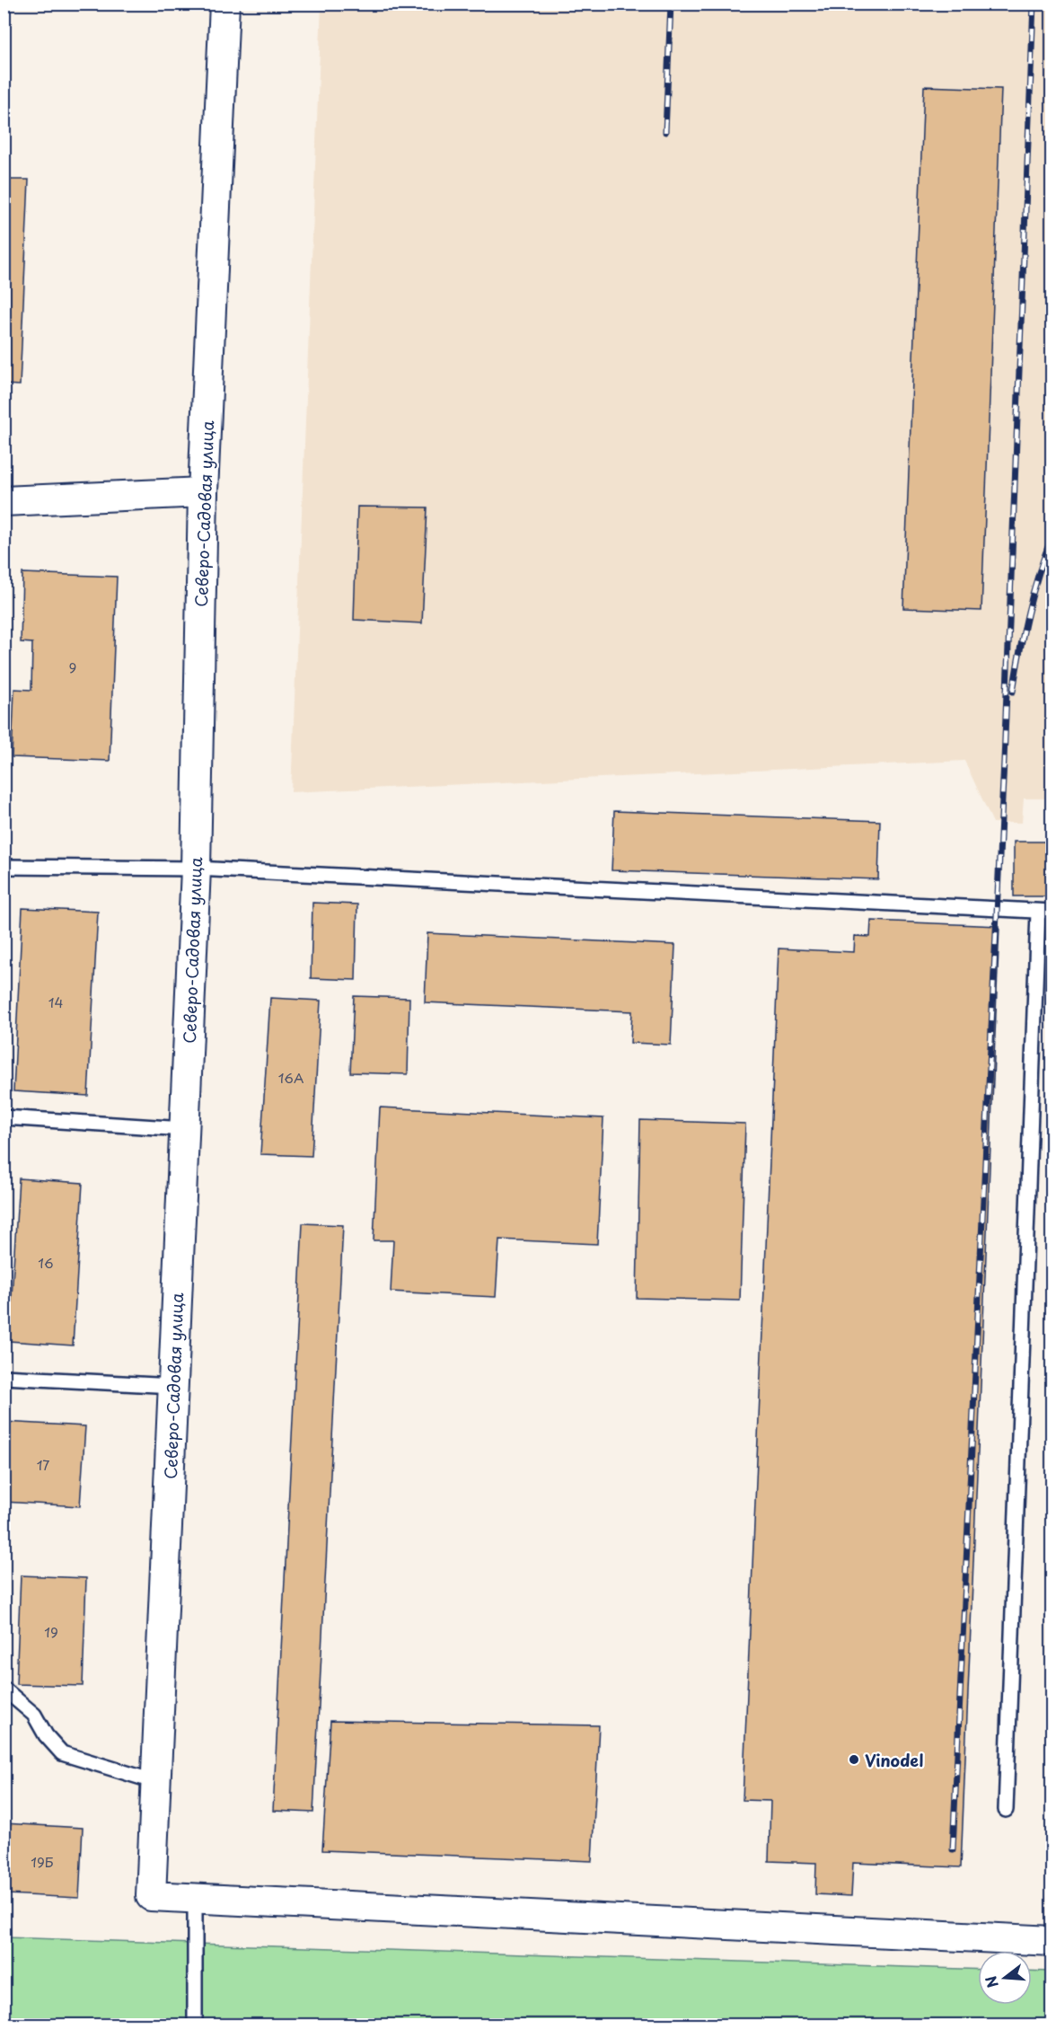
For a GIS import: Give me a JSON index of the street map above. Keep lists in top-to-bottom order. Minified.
{"streets":{"street":["Северо-Садовая улица"]},"places":["Vinodel"],"house_numbers":["9","14","16А","16","17","19","19Б"],"north":"left"}
